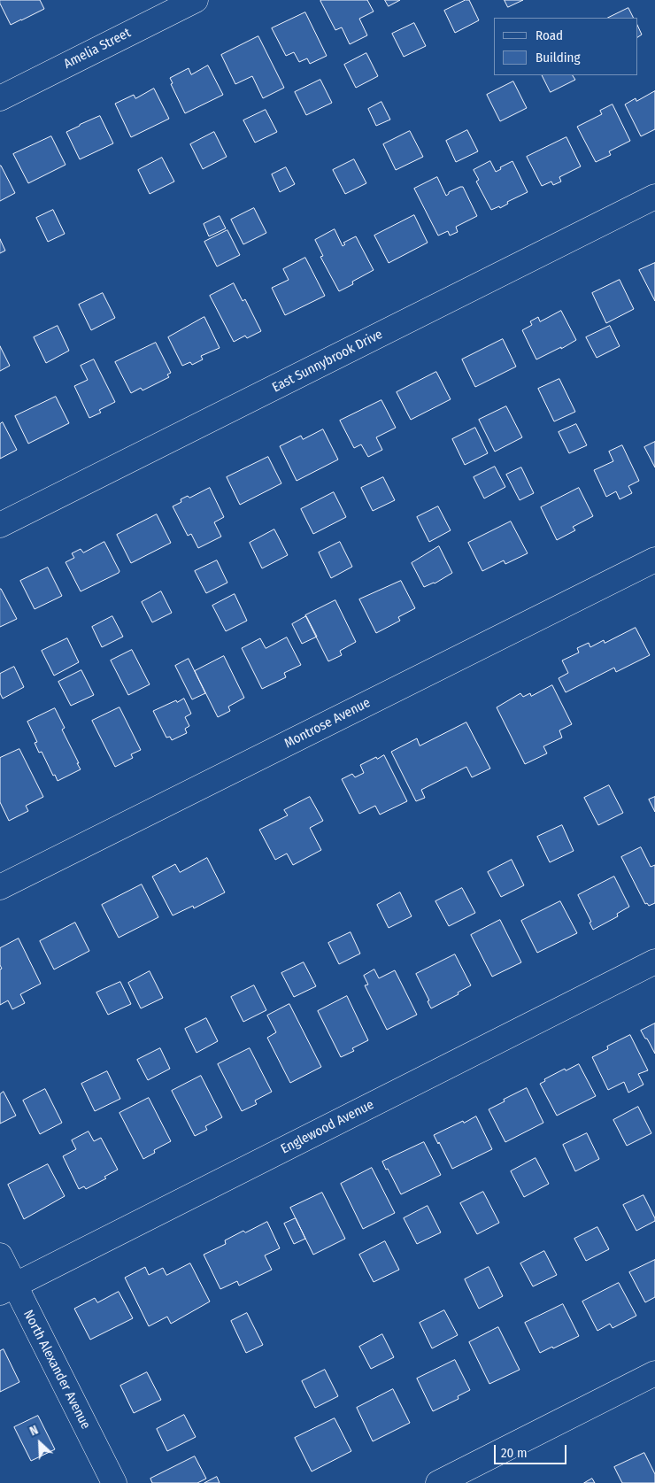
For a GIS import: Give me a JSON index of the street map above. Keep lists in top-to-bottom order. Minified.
{"streets":{"street":["Amelia Street","East Sunnybrook Drive","Montrose Avenue","Englewood Avenue","North Alexander Avenue"]},"crossings":[["Englewood Avenue","North Alexander Avenue"]],"legend":["Road","Building"],"scale_bar":"20 m","north":"top left"}
